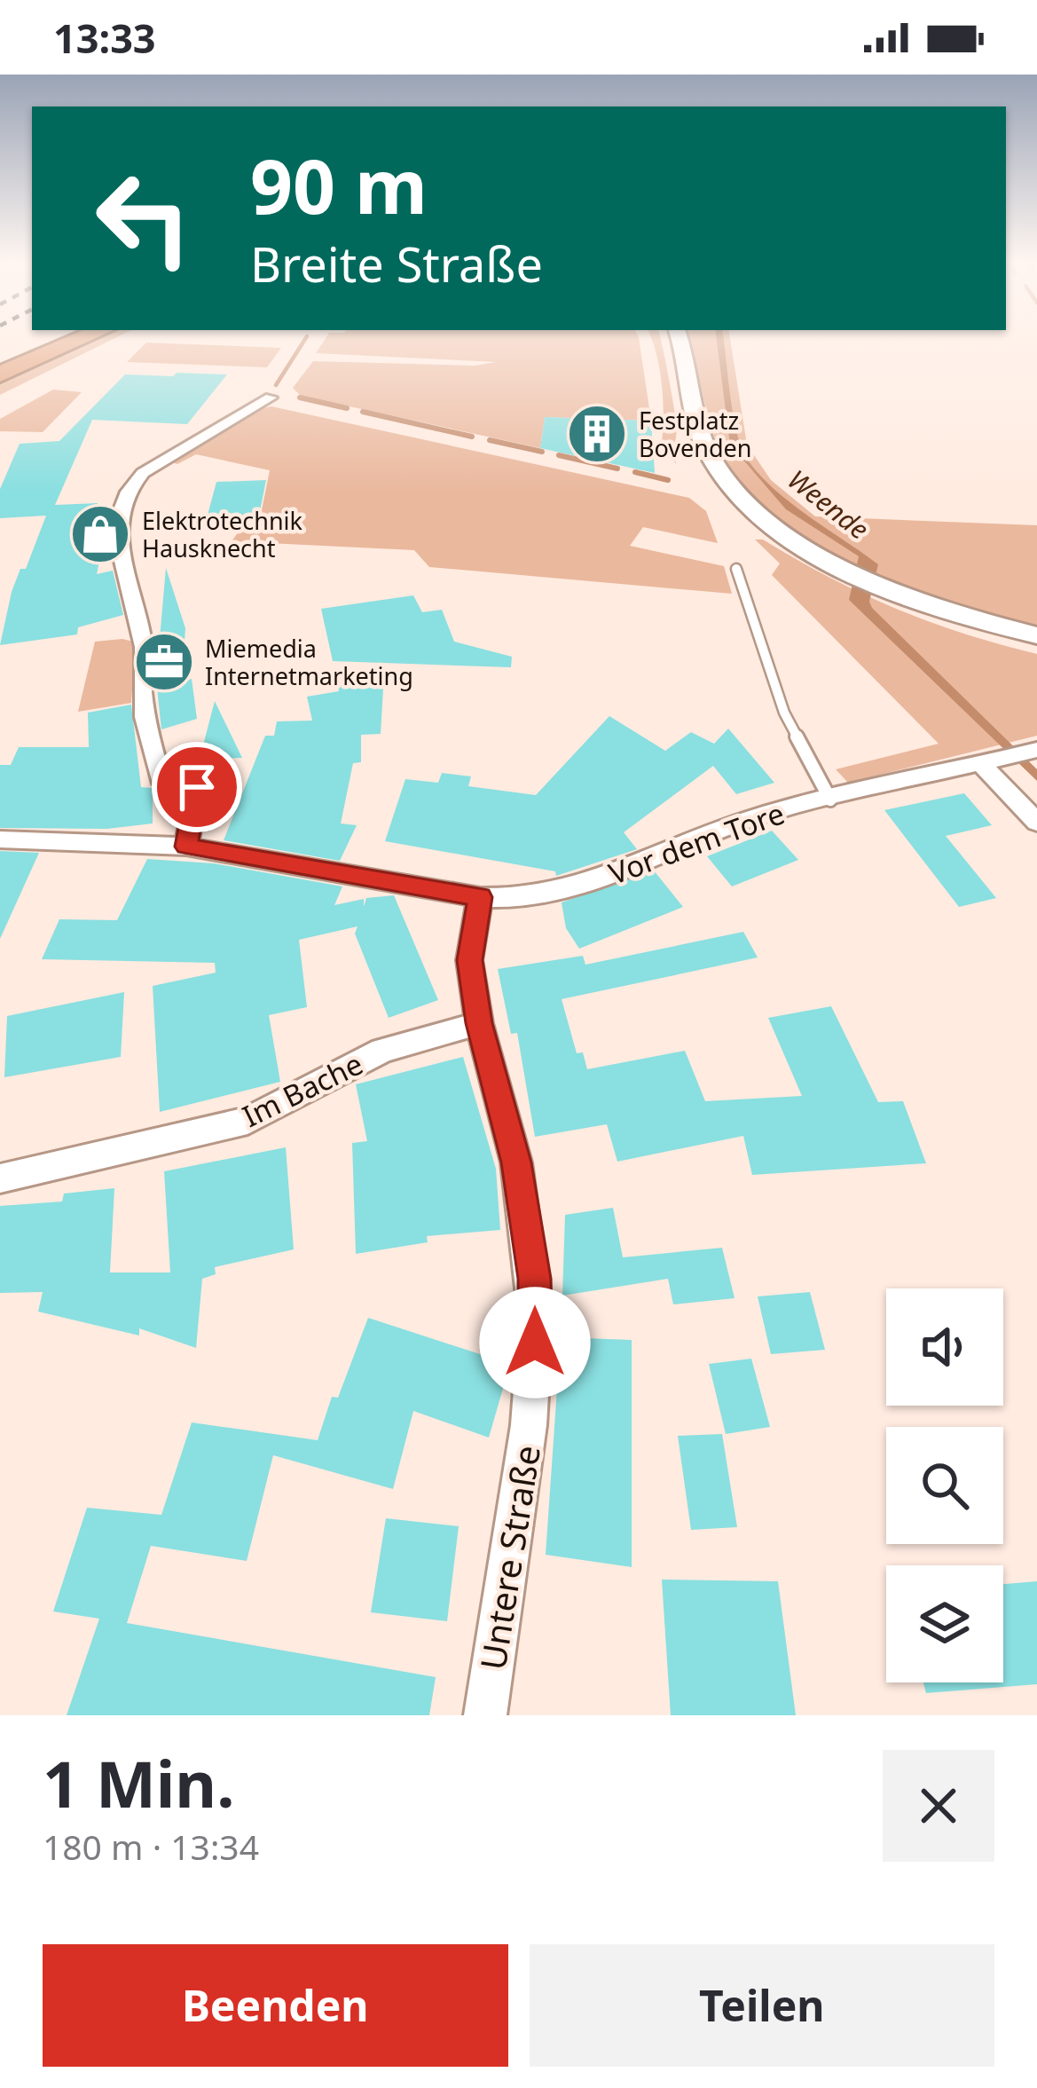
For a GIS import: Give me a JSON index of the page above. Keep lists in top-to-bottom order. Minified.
{"streets":{"street":["Vor dem Tore","Im Bache","Untere Straße"]},"crossings":[["Vor dem Tore","Untere Straße"],["Im Bache","Untere Straße"]],"water":["Weende"],"places":{"building":["Festplatz Bovenden"],"shop":["Elektrotechnik Hausknecht"],"office":["Miemedia Internetmarketing"]},"page":{"status":"13:33","turn":["90 m","Breite Straße"],"heading":["1 Min.","180 m · 13:34"],"buttons":["Beenden","Teilen"]}}
